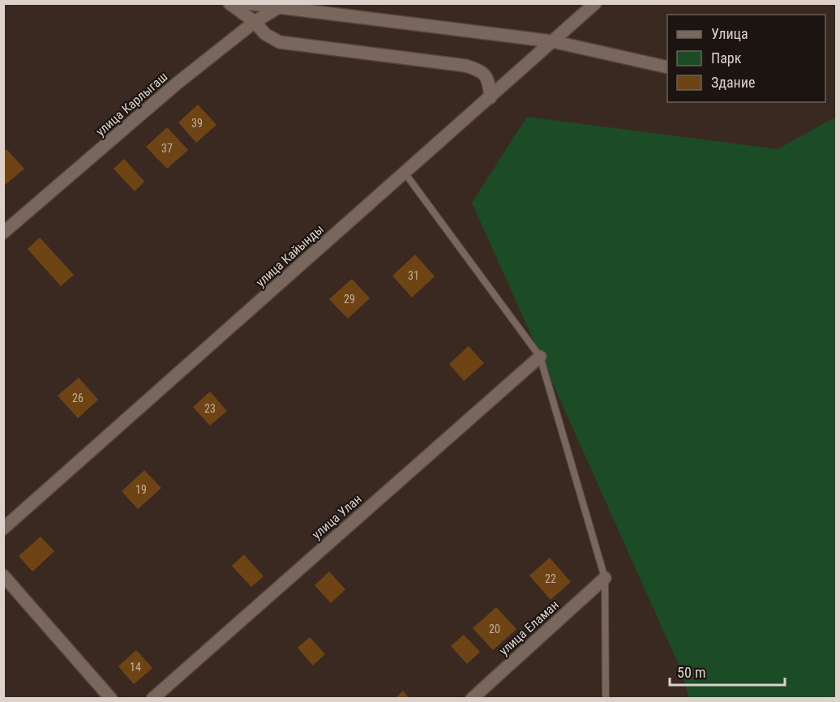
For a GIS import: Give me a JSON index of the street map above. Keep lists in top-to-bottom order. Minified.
{"streets":{"street":["улица Карлыгаш","улица Кайынды","улица Улан","улица Еламан"]},"house_numbers":["39","37","31","29","26","23","19","22","20","14"],"legend":["Улица","Парк","Здание"],"scale_bar":"50 m"}
